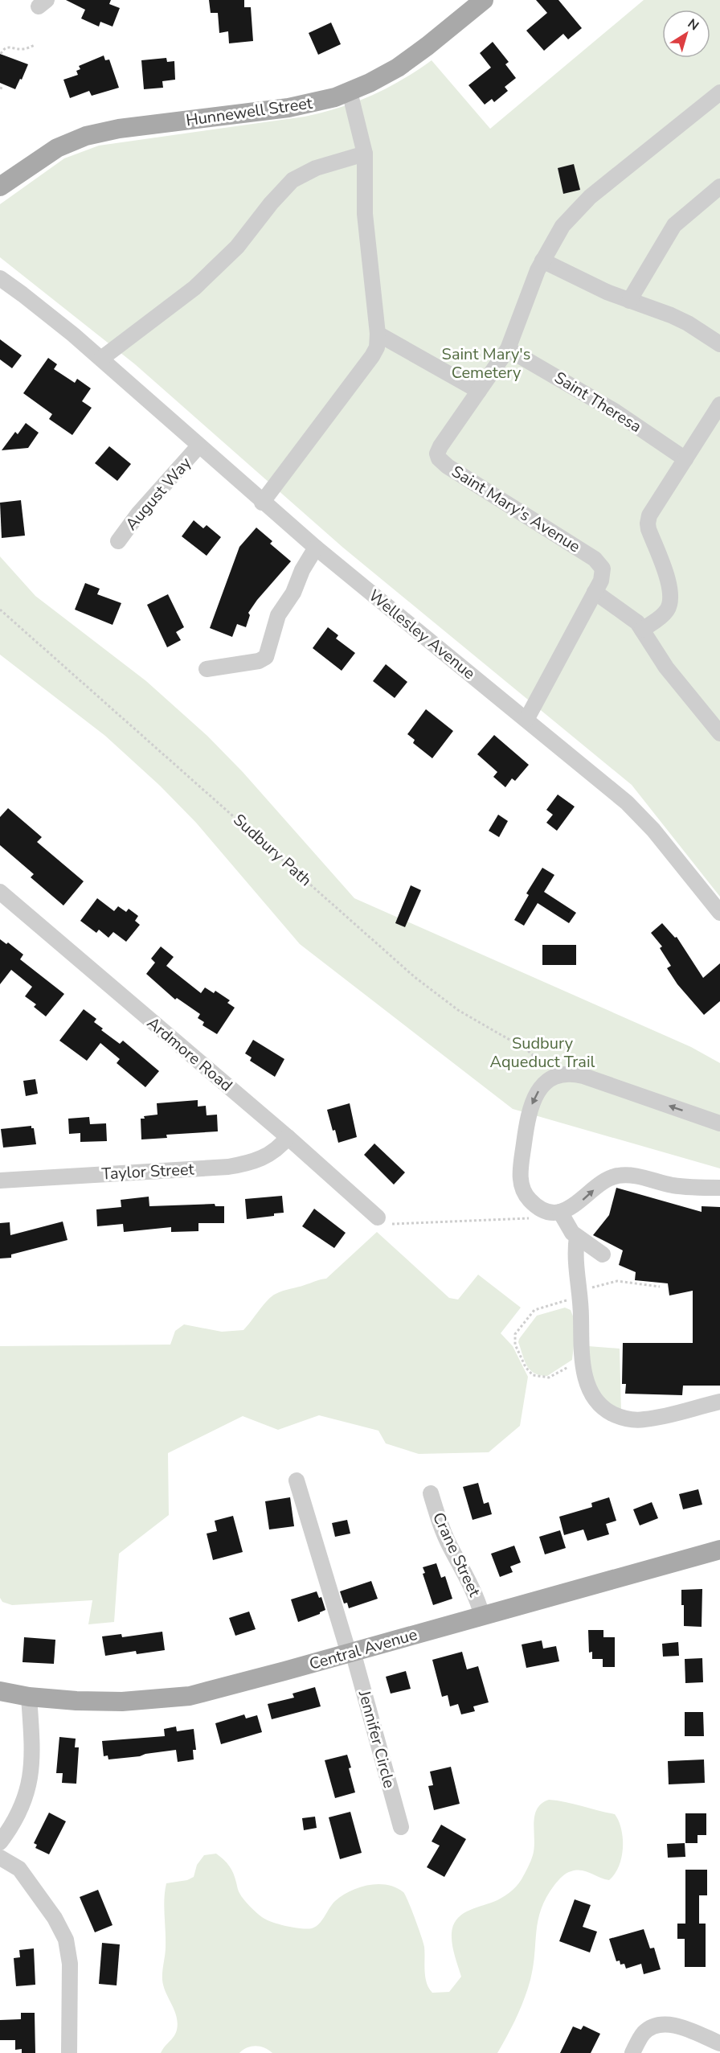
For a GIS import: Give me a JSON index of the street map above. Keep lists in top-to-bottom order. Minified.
{"streets":{"main road":["Hunnewell Street","Central Avenue"],"street":["Saint Theresa","August Way","Saint Mary's Avenue","Wellesley Avenue","Ardmore Road","Taylor Street","Crane Street","Jennifer Circle"],"path":["Sudbury Path"]},"crossings":[["Saint Theresa","Saint Mary's Avenue"],["August Way","Wellesley Avenue"],["Saint Mary's Avenue","Wellesley Avenue"],["Ardmore Road","Taylor Street"],["Crane Street","Central Avenue"],["Central Avenue","Jennifer Circle"]],"parks":["Saint Mary's Cemetery","Sudbury Aqueduct Trail"],"north":"top right"}
